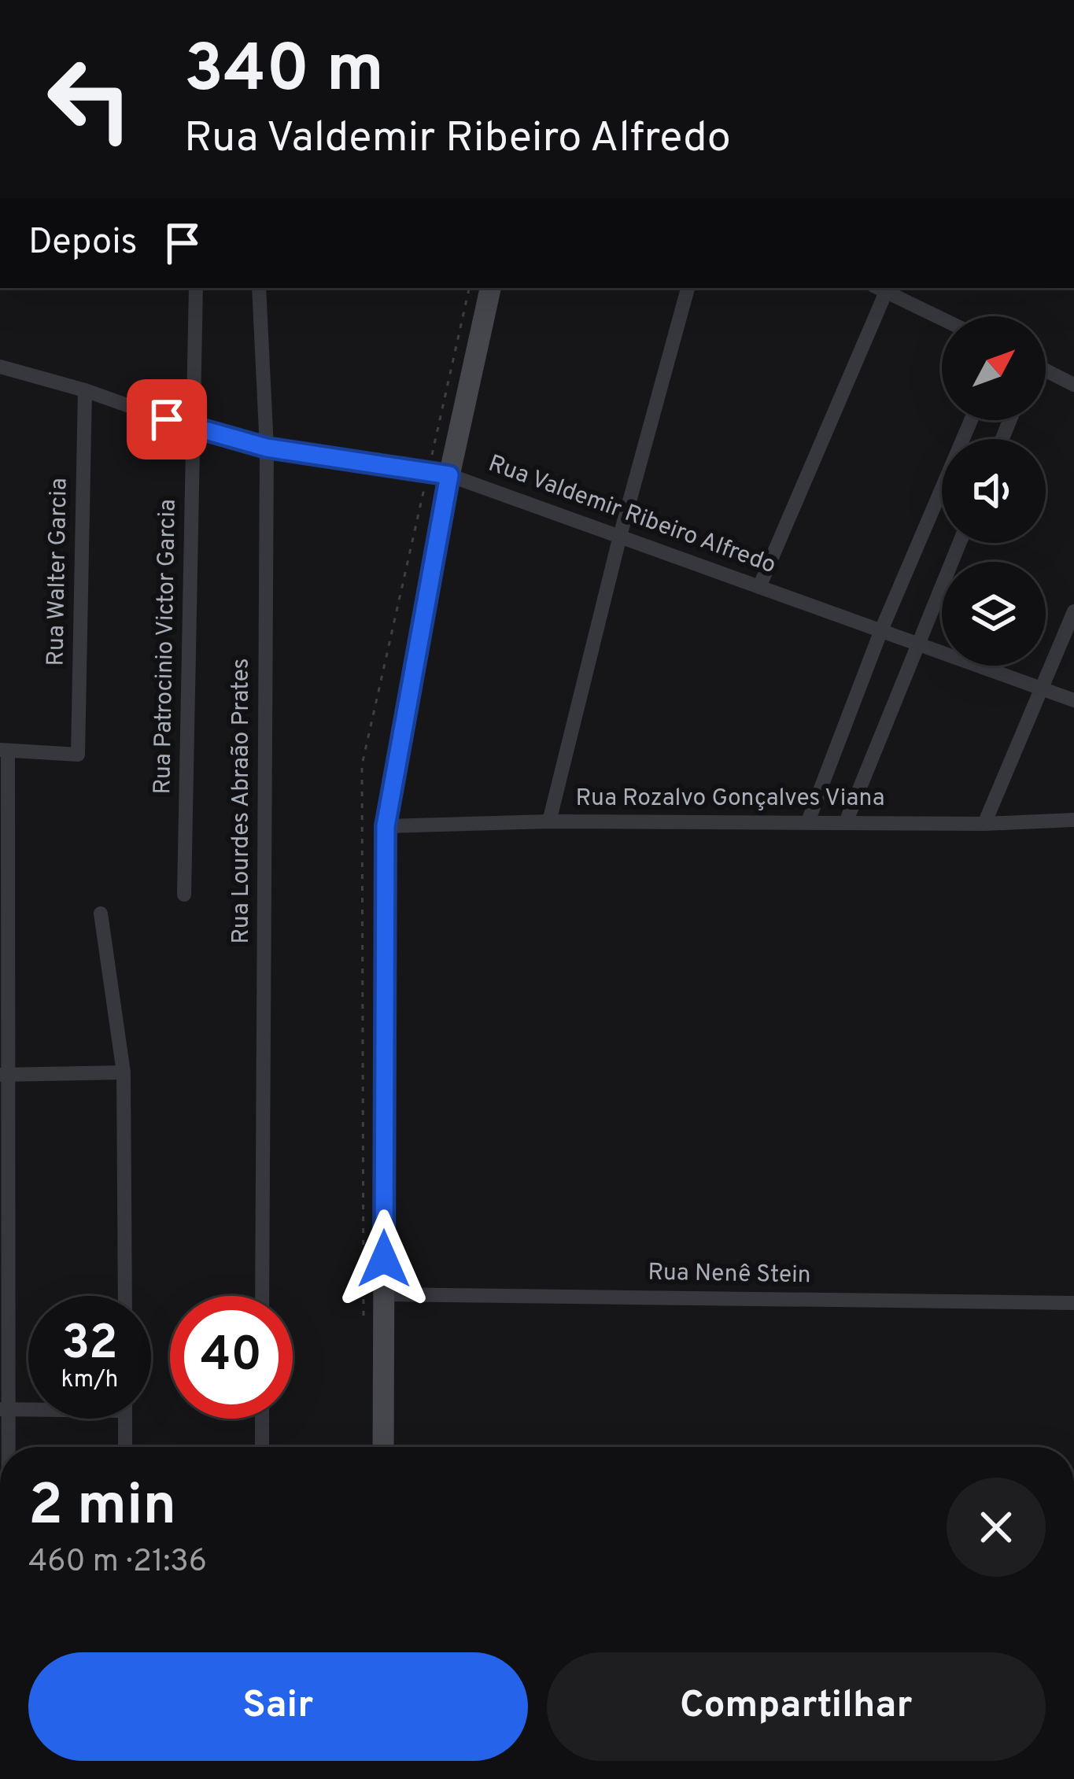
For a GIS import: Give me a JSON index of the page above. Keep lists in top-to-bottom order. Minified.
{"streets":{"street":["Rua Valdemir Ribeiro Alfredo","Rua Walter Garcia","Rua Patrocinio Victor Garcia","Rua Rozalvo Gonçalves Viana","Rua Lourdes Abraão Prates","Rua Nenê Stein"]},"crossings":[["Rua Valdemir Ribeiro Alfredo","Rua Walter Garcia"],["Rua Valdemir Ribeiro Alfredo","Rua Patrocinio Victor Garcia"],["Rua Valdemir Ribeiro Alfredo","Rua Lourdes Abraão Prates"]],"north":"top right","page":{"turn":["340 m","Rua Valdemir Ribeiro Alfredo"],"then":"Depois","speed":"32 km/h","limit":"40","heading":["2 min","460 m · 21:36"],"buttons":["Sair","Compartilhar"]}}
